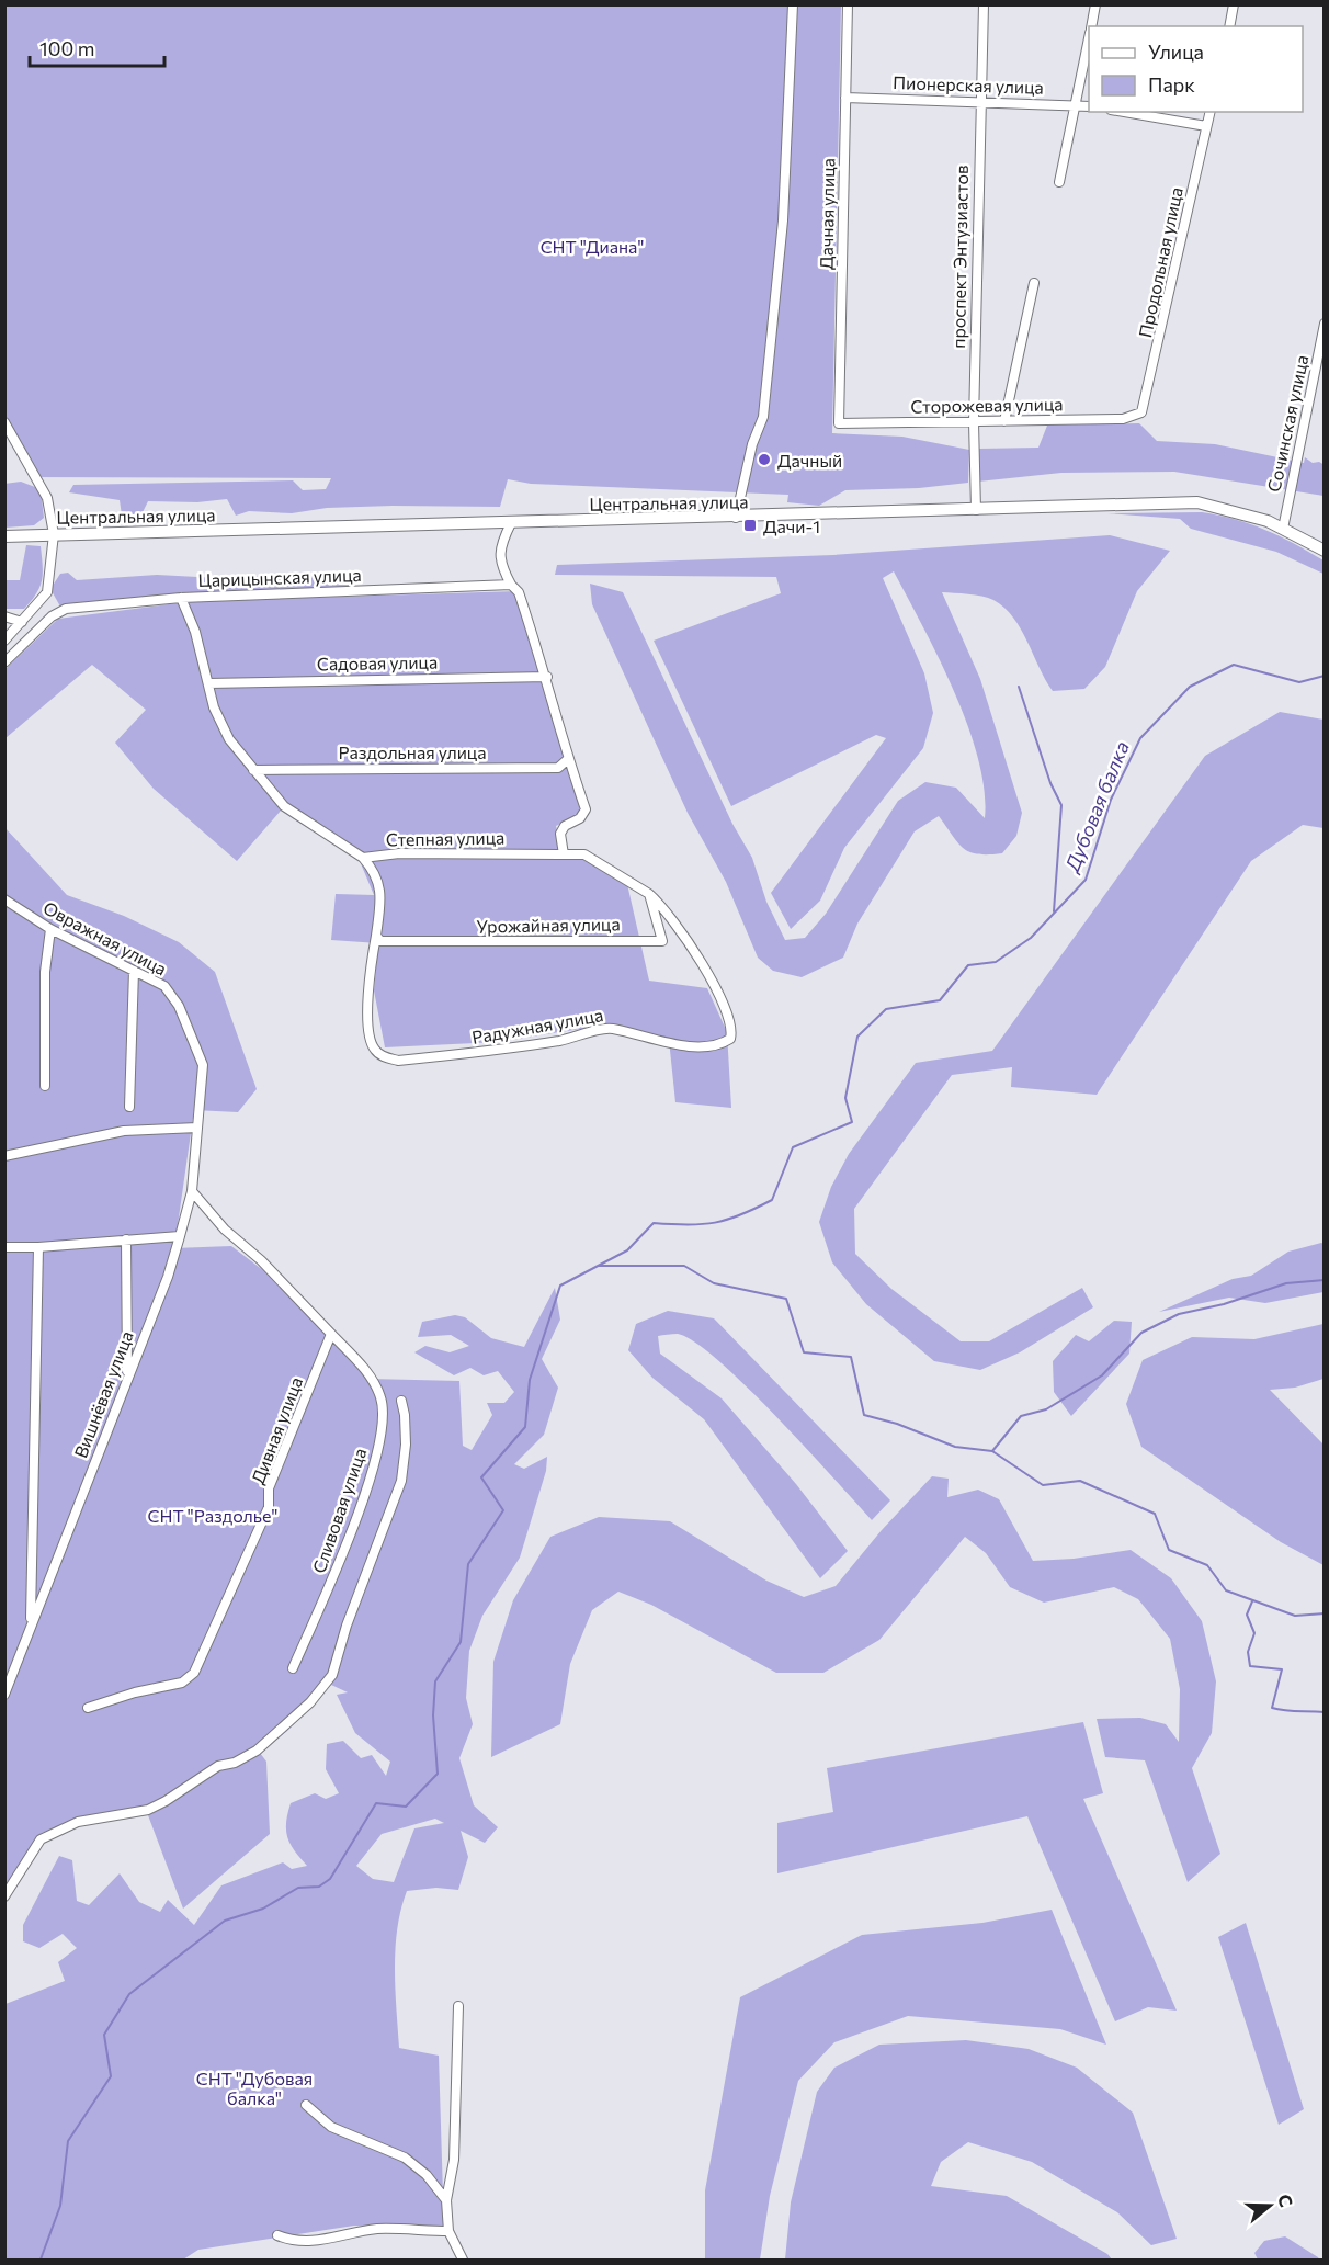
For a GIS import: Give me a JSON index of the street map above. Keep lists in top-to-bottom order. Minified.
{"streets":{"street":["Пионерская улица","Дачная улица","проспект Энтузиастов","Продольная улица","Сторожевая улица","Сочинская улица","Центральная улица","Царицынская улица","Садовая улица","Раздольная улица","Степная улица","Урожайная улица","Овражная улица","Радужная улица","Вишнёвая улица","Дивная улица","Сливовая улица"]},"crossings":[["Пионерская улица","Дачная улица"],["Пионерская улица","проспект Энтузиастов"],["Дачная улица","Сторожевая улица"],["проспект Энтузиастов","Сторожевая улица"],["проспект Энтузиастов","Центральная улица"],["Продольная улица","Сторожевая улица"],["Сочинская улица","Центральная улица"],["Царицынская улица","Степная улица"],["Садовая улица","Степная улица"],["Раздольная улица","Степная улица"],["Урожайная улица","Радужная улица"],["Овражная улица","Вишнёвая улица"],["Дивная улица","Сливовая улица"]],"water":["Дубовая балка"],"parks":["СНТ \"Диана\"","СНТ \"Раздолье\"","СНТ \"Дубовая балка\""],"places":{"other":["Дачный"],"transit":["Дачи-1"]},"legend":["Улица","Парк"],"scale_bar":"100 m","north":"right"}
